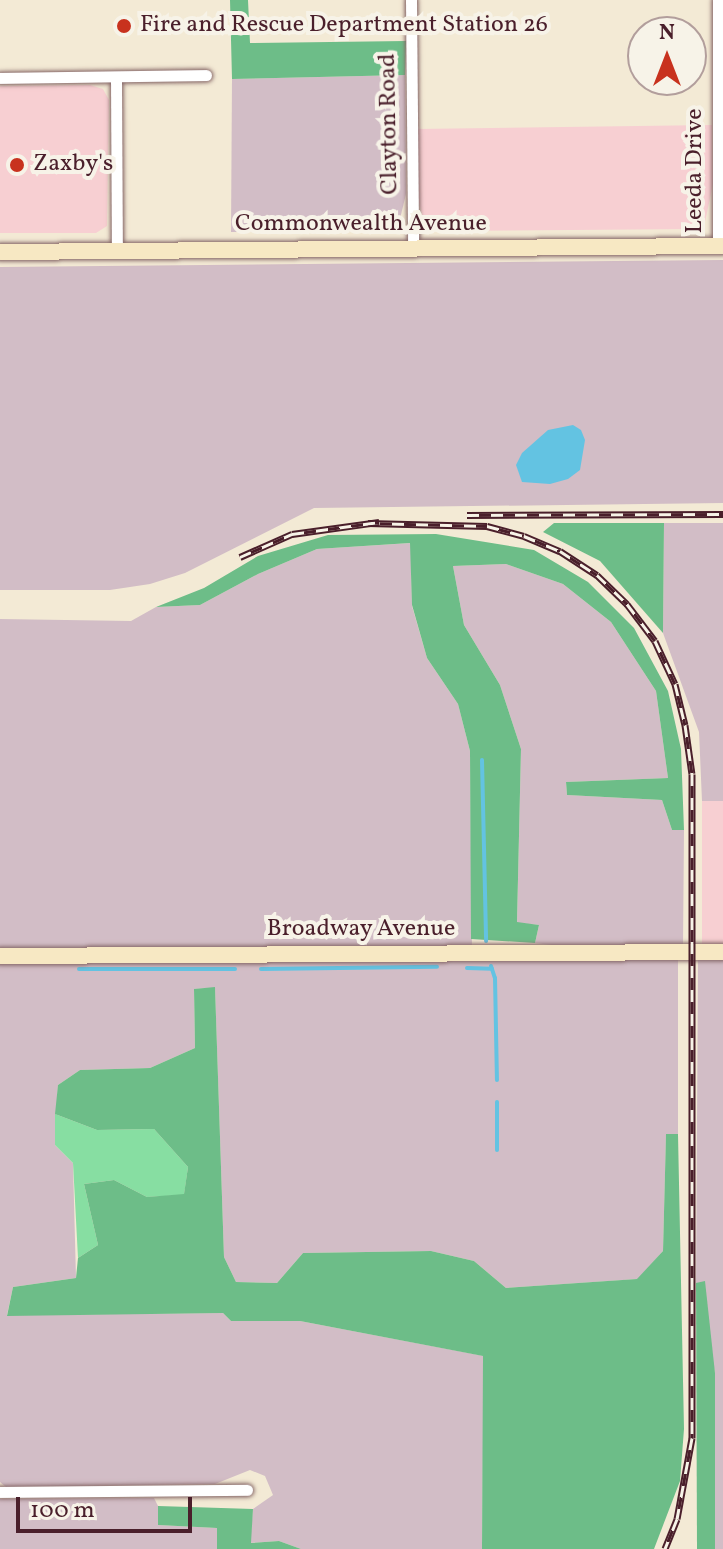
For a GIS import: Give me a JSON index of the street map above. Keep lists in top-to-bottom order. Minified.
{"streets":{"street":["Clayton Road","Leeda Drive","Commonwealth Avenue","Broadway Avenue"]},"crossings":[["Clayton Road","Commonwealth Avenue"],["Leeda Drive","Commonwealth Avenue"]],"places":["Fire and Rescue Department Station 26","Zaxby's"],"scale_bar":"100 m","north":"top"}
